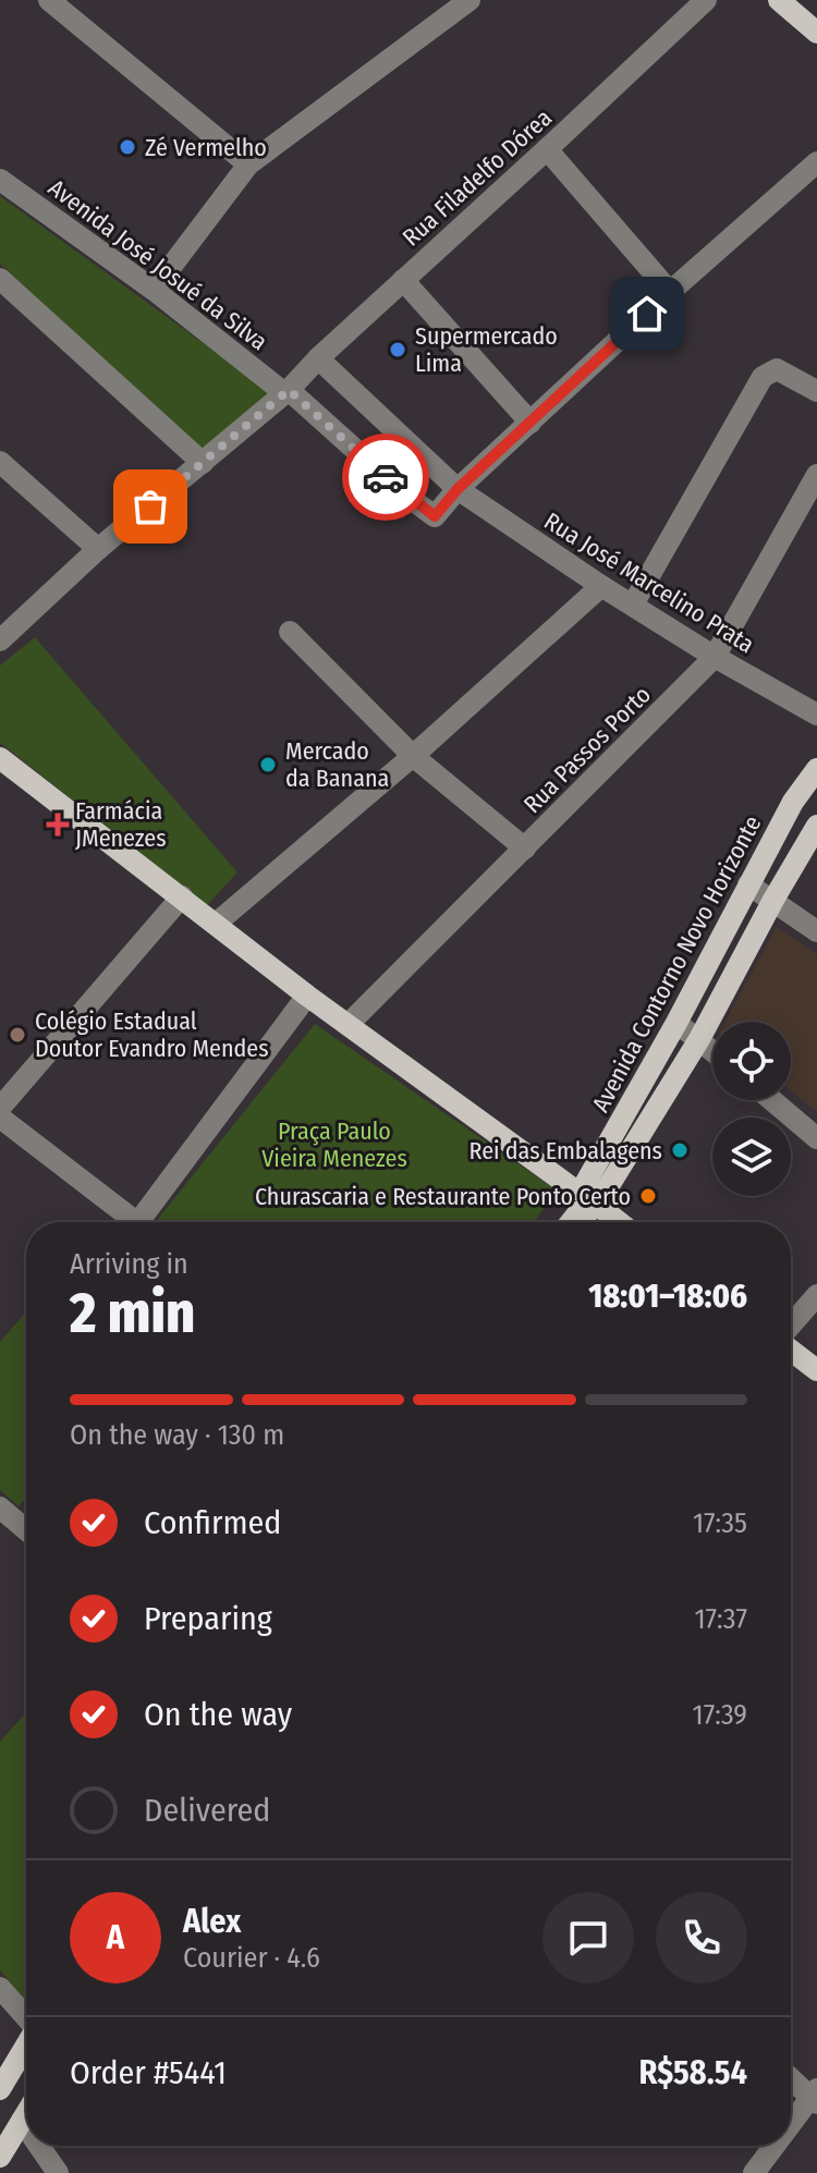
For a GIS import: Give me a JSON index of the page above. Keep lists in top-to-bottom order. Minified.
{"streets":{"main road":["Avenida Contorno Novo Horizonte"],"street":["Rua Filadelfo Dórea","Avenida José Josué da Silva","Rua José Marcelino Prata","Rua Passos Porto"]},"crossings":[["Rua Filadelfo Dórea","Avenida José Josué da Silva"],["Rua Filadelfo Dórea","Rua José Marcelino Prata"],["Avenida José Josué da Silva","Rua José Marcelino Prata"],["Rua José Marcelino Prata","Rua Passos Porto"]],"parks":["Praça Paulo Vieira Menezes"],"places":{"other":["Zé Vermelho","Supermercado Lima","Mercado da Banana","Colégio Estadual Doutor Evandro Mendes","Rei das Embalagens","Churascaria e Restaurante Ponto Certo"],"health":["Farmácia JMenezes"]},"page":{"heading":["2 min","Arriving in","18:01–18:06"],"panel":["Alex","Courier · 4.6","Order #5441","R$58.54"],"bar":"On the way · 130 m","list":[["Confirmed","17:35"],["Preparing","17:37"],["On the way","17:39"],"Delivered"],"round":"A"}}
